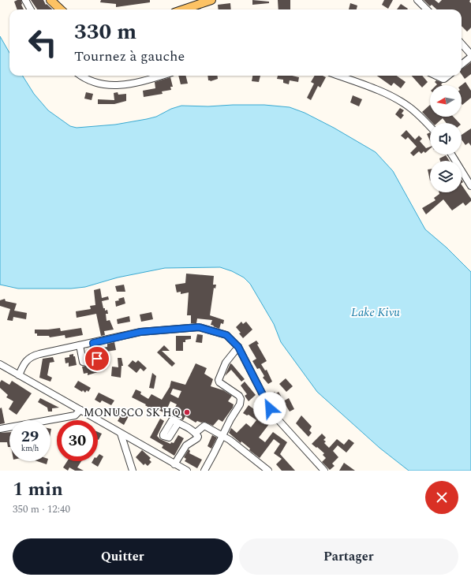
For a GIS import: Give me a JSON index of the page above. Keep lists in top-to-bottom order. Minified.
{"water":["Lake Kivu"],"places":["MONUSCO SK HQ"],"north":"left","page":{"turn":["330 m","Tournez à gauche"],"speed":"29 km/h","limit":"30","heading":["1 min","350 m · 12:40"],"buttons":["Quitter","Partager"]}}
